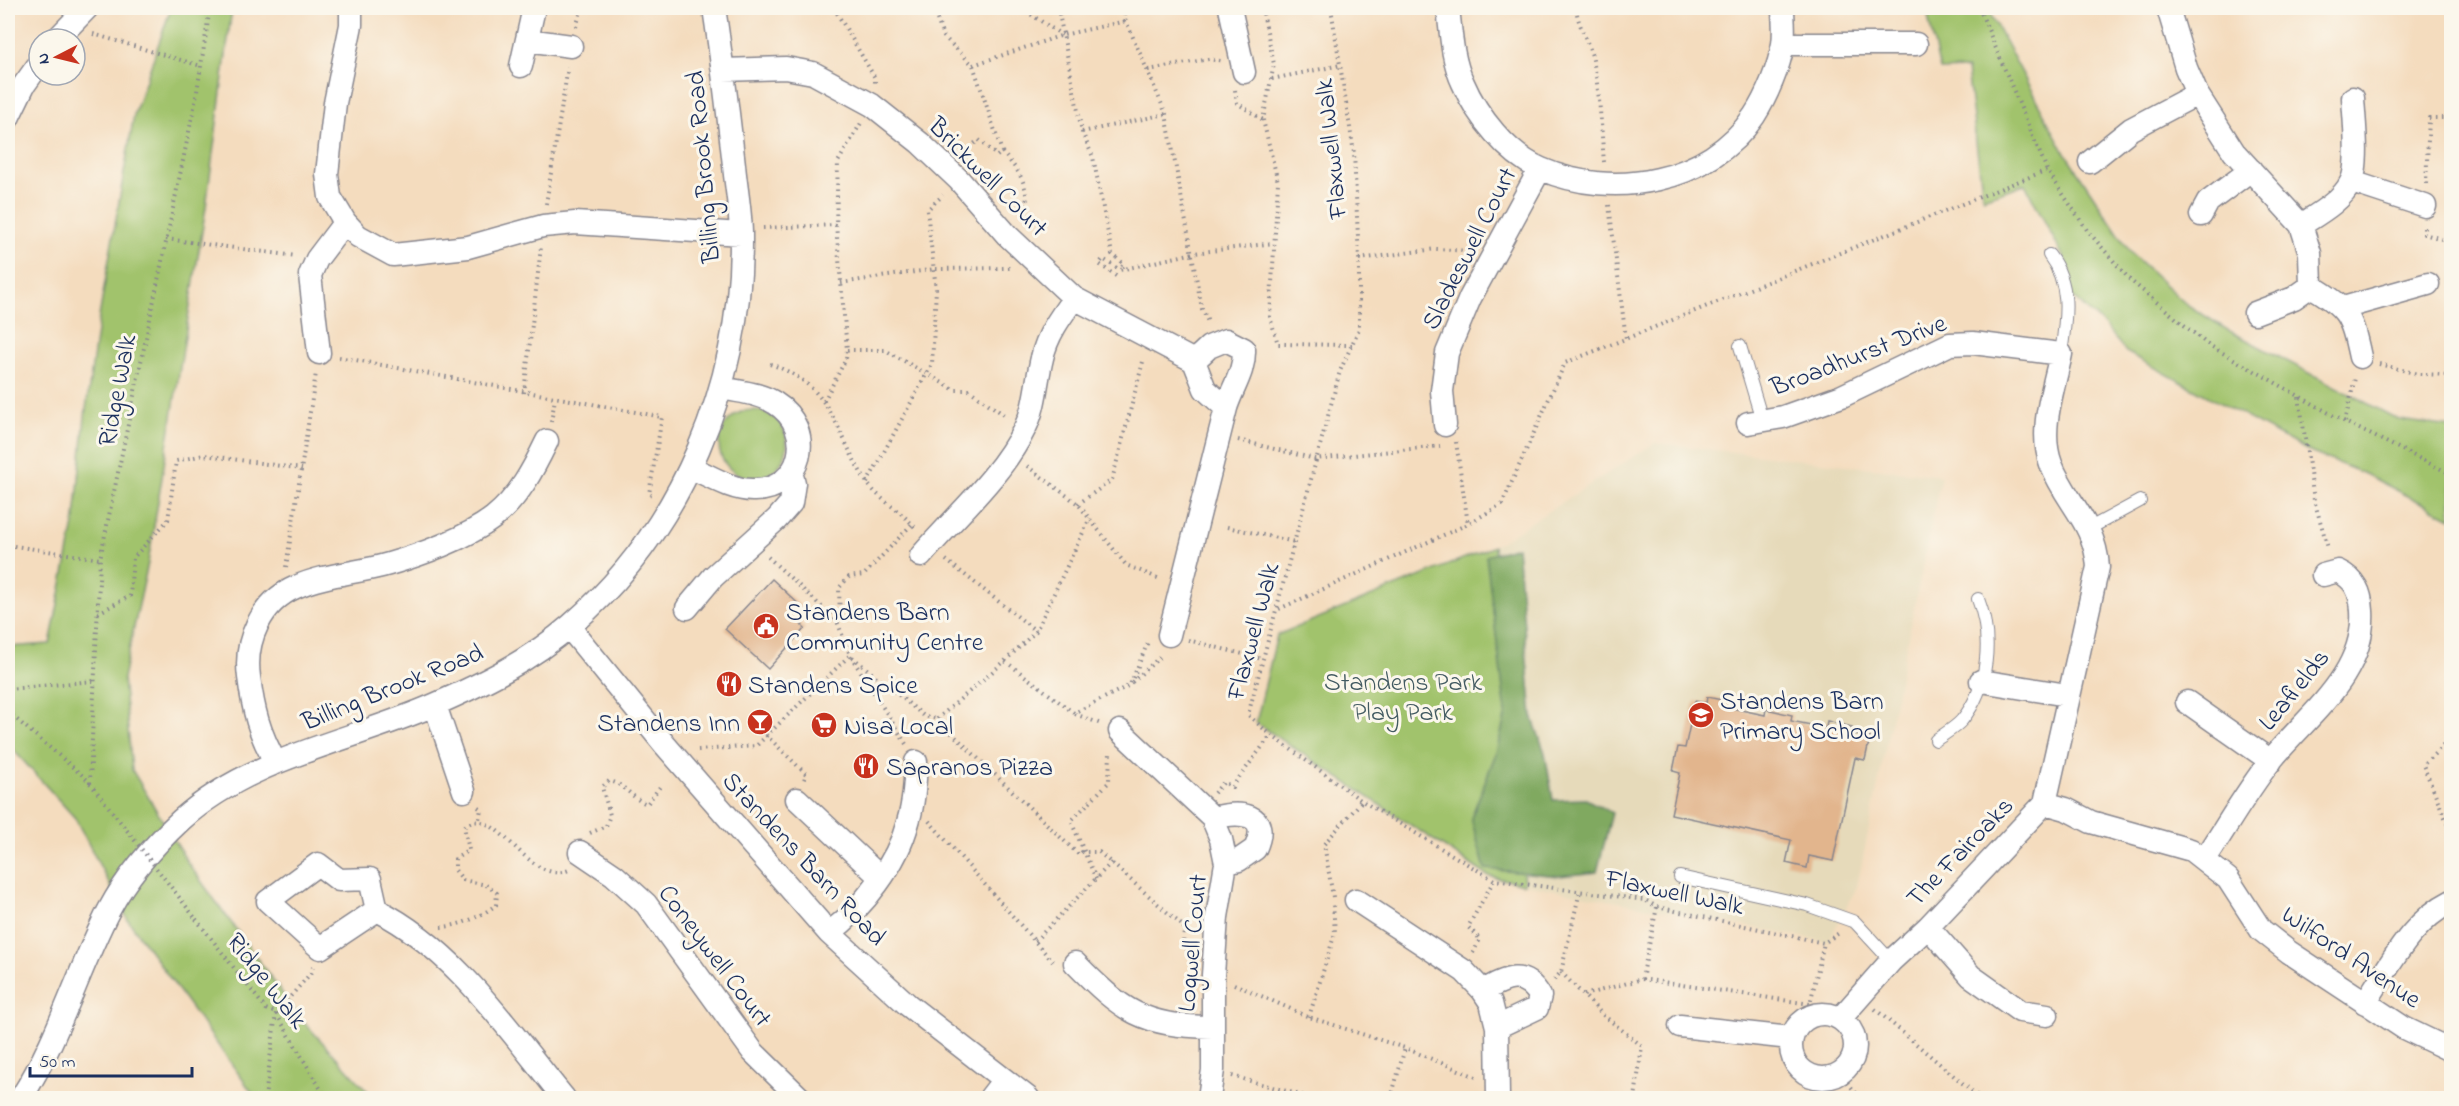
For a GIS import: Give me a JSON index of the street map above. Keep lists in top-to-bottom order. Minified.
{"streets":{"street":["Billing Brook Road","Brickwell Court","Sladeswell Court","Broadhurst Drive","Leafields","The Fairoaks","Standens Barn Road","Logwell Court","Coneywell Court","Wilford Avenue"],"path":["Flaxwell Walk","Ridge Walk"]},"crossings":[["Billing Brook Road","Brickwell Court"],["Billing Brook Road","Standens Barn Road"],["Broadhurst Drive","The Fairoaks"],["Leafields","Wilford Avenue"],["The Fairoaks","Wilford Avenue"]],"parks":["Standens Park Play Park"],"places":{"public building":["Standens Barn Community Centre"],"restaurant":["Standens Spice","Sapranos Pizza"],"school or university":["Standens Barn Primary School"],"bar":["Standens Inn"],"supermarket":["Nisa Local"]},"scale_bar":"50 m","north":"left"}
